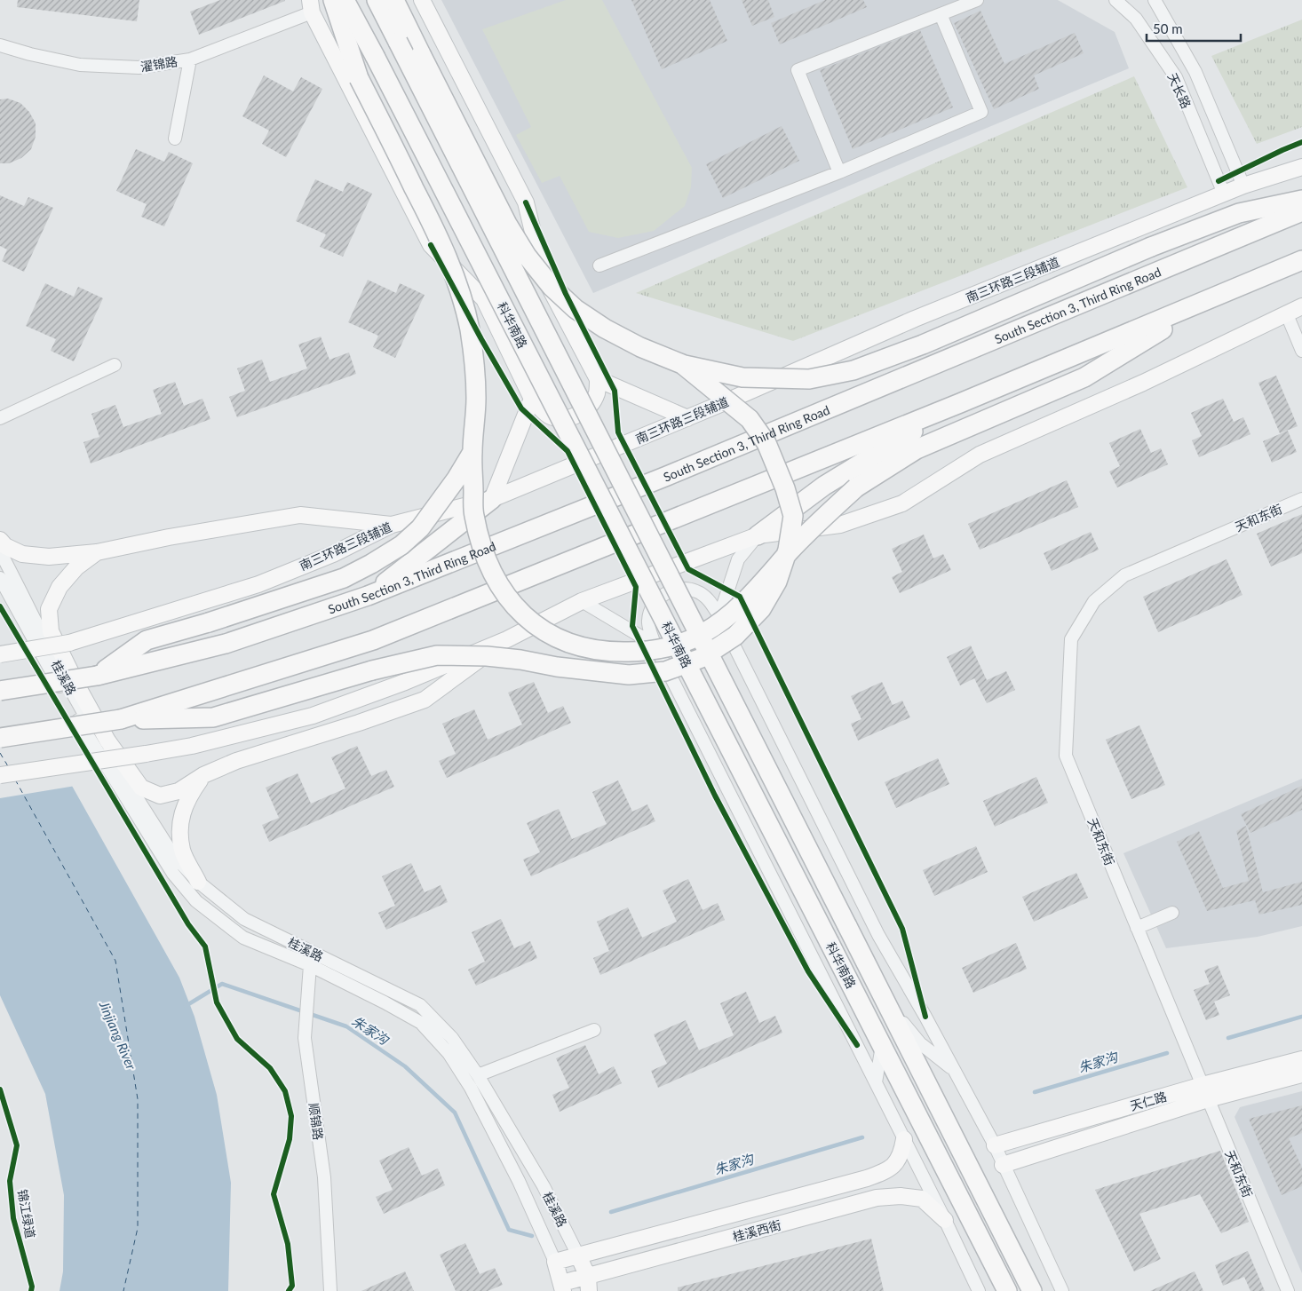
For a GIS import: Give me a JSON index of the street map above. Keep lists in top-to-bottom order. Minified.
{"streets":{"highway":["South Section 3, Third Ring Road","科华南路"],"main road":["南三环路三段辅道","桂溪路","天仁路","桂溪西街"],"street":["濯锦路","天长路","天和东街","顺锦路"],"cycle path":["锦江绿道"]},"crossings":[["天长路","南三环路三段辅道"],["天和东街","天仁路"],["桂溪路","顺锦路"],["桂溪路","桂溪西街"]],"water":["朱家沟","Jinjiang River"],"scale_bar":"50 m"}
